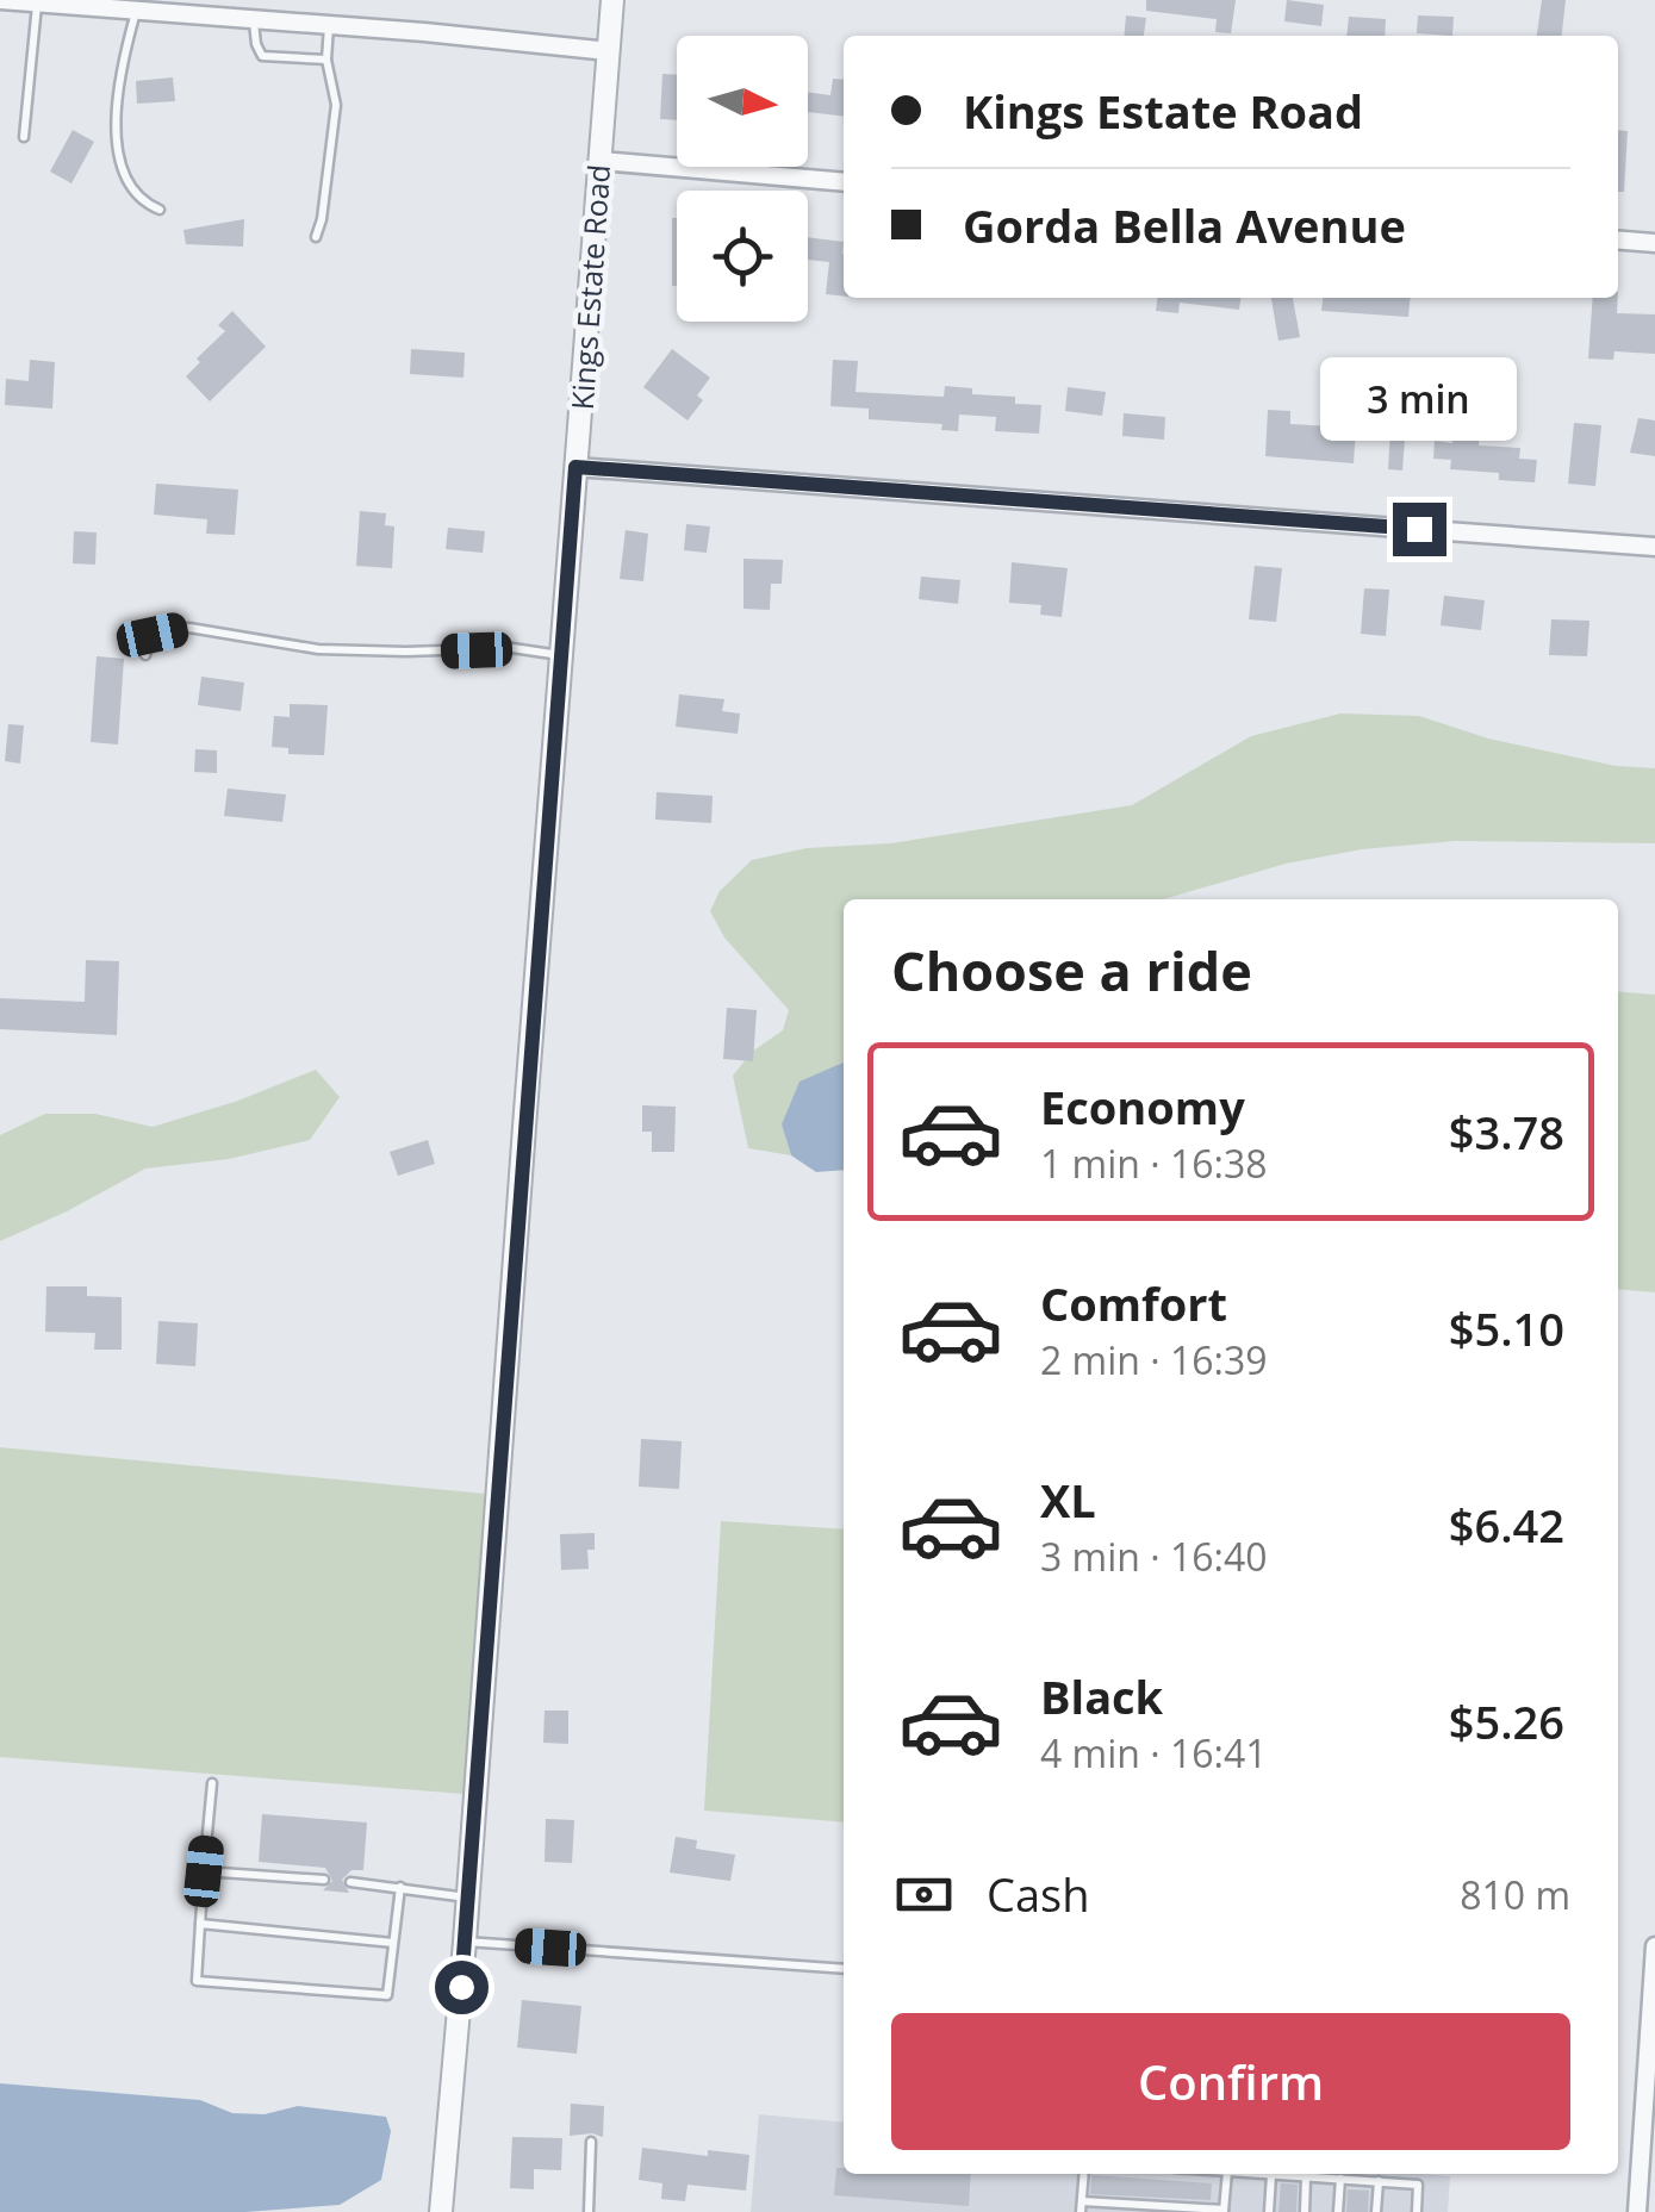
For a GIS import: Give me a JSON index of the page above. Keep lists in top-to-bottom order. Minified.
{"streets":{"street":["Kings Estate Road"]},"north":"right","page":{"banner":["Kings Estate Road","Gorda Bella Avenue"],"bubble":"3 min","heading":"Choose a ride","list":[{"name":"Economy","note":"1 min · 16:38","value":"$3.78"},{"name":"Comfort","note":"2 min · 16:39","value":"$5.10"},{"name":"XL","note":"3 min · 16:40","value":"$6.42"},{"name":"Black","note":"4 min · 16:41","value":"$5.26"}],"pay":["Cash","810 m"],"buttons":"Confirm"}}
